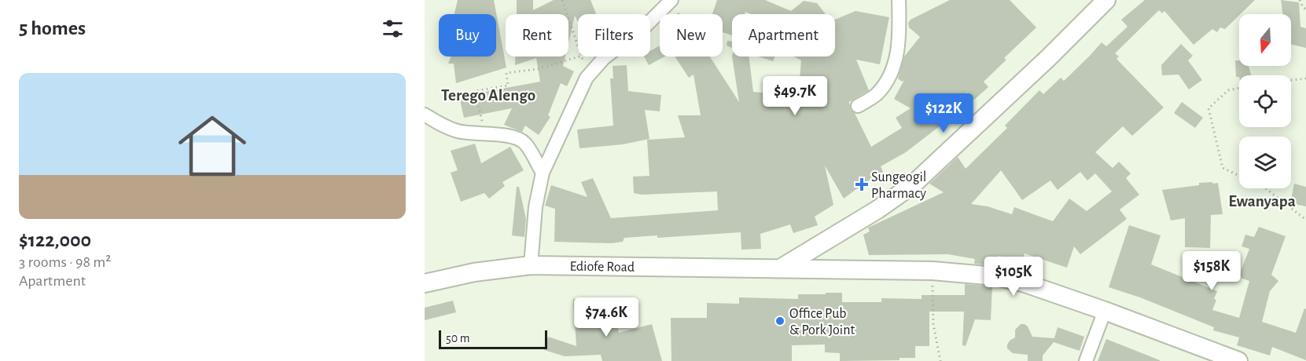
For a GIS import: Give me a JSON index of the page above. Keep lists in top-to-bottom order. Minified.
{"streets":{"street":["Ediofe Road"]},"districts":["Terego Alengo","Ewanyapa"],"places":{"health":["Sungeogil Pharmacy"],"other":["Office Pub & Pork Joint"]},"scale_bar":"50 m","north":"bottom","page":{"heading":"5 homes","chip":["Buy","Rent","Filters","New","Apartment"],"list":[{"name":"$122,000","note":"3 rooms · 98 m² · Apartment"}],"price":["$49.7K","$122K","$158K","$105K","$74.6K"],"scale":"50 m"}}
